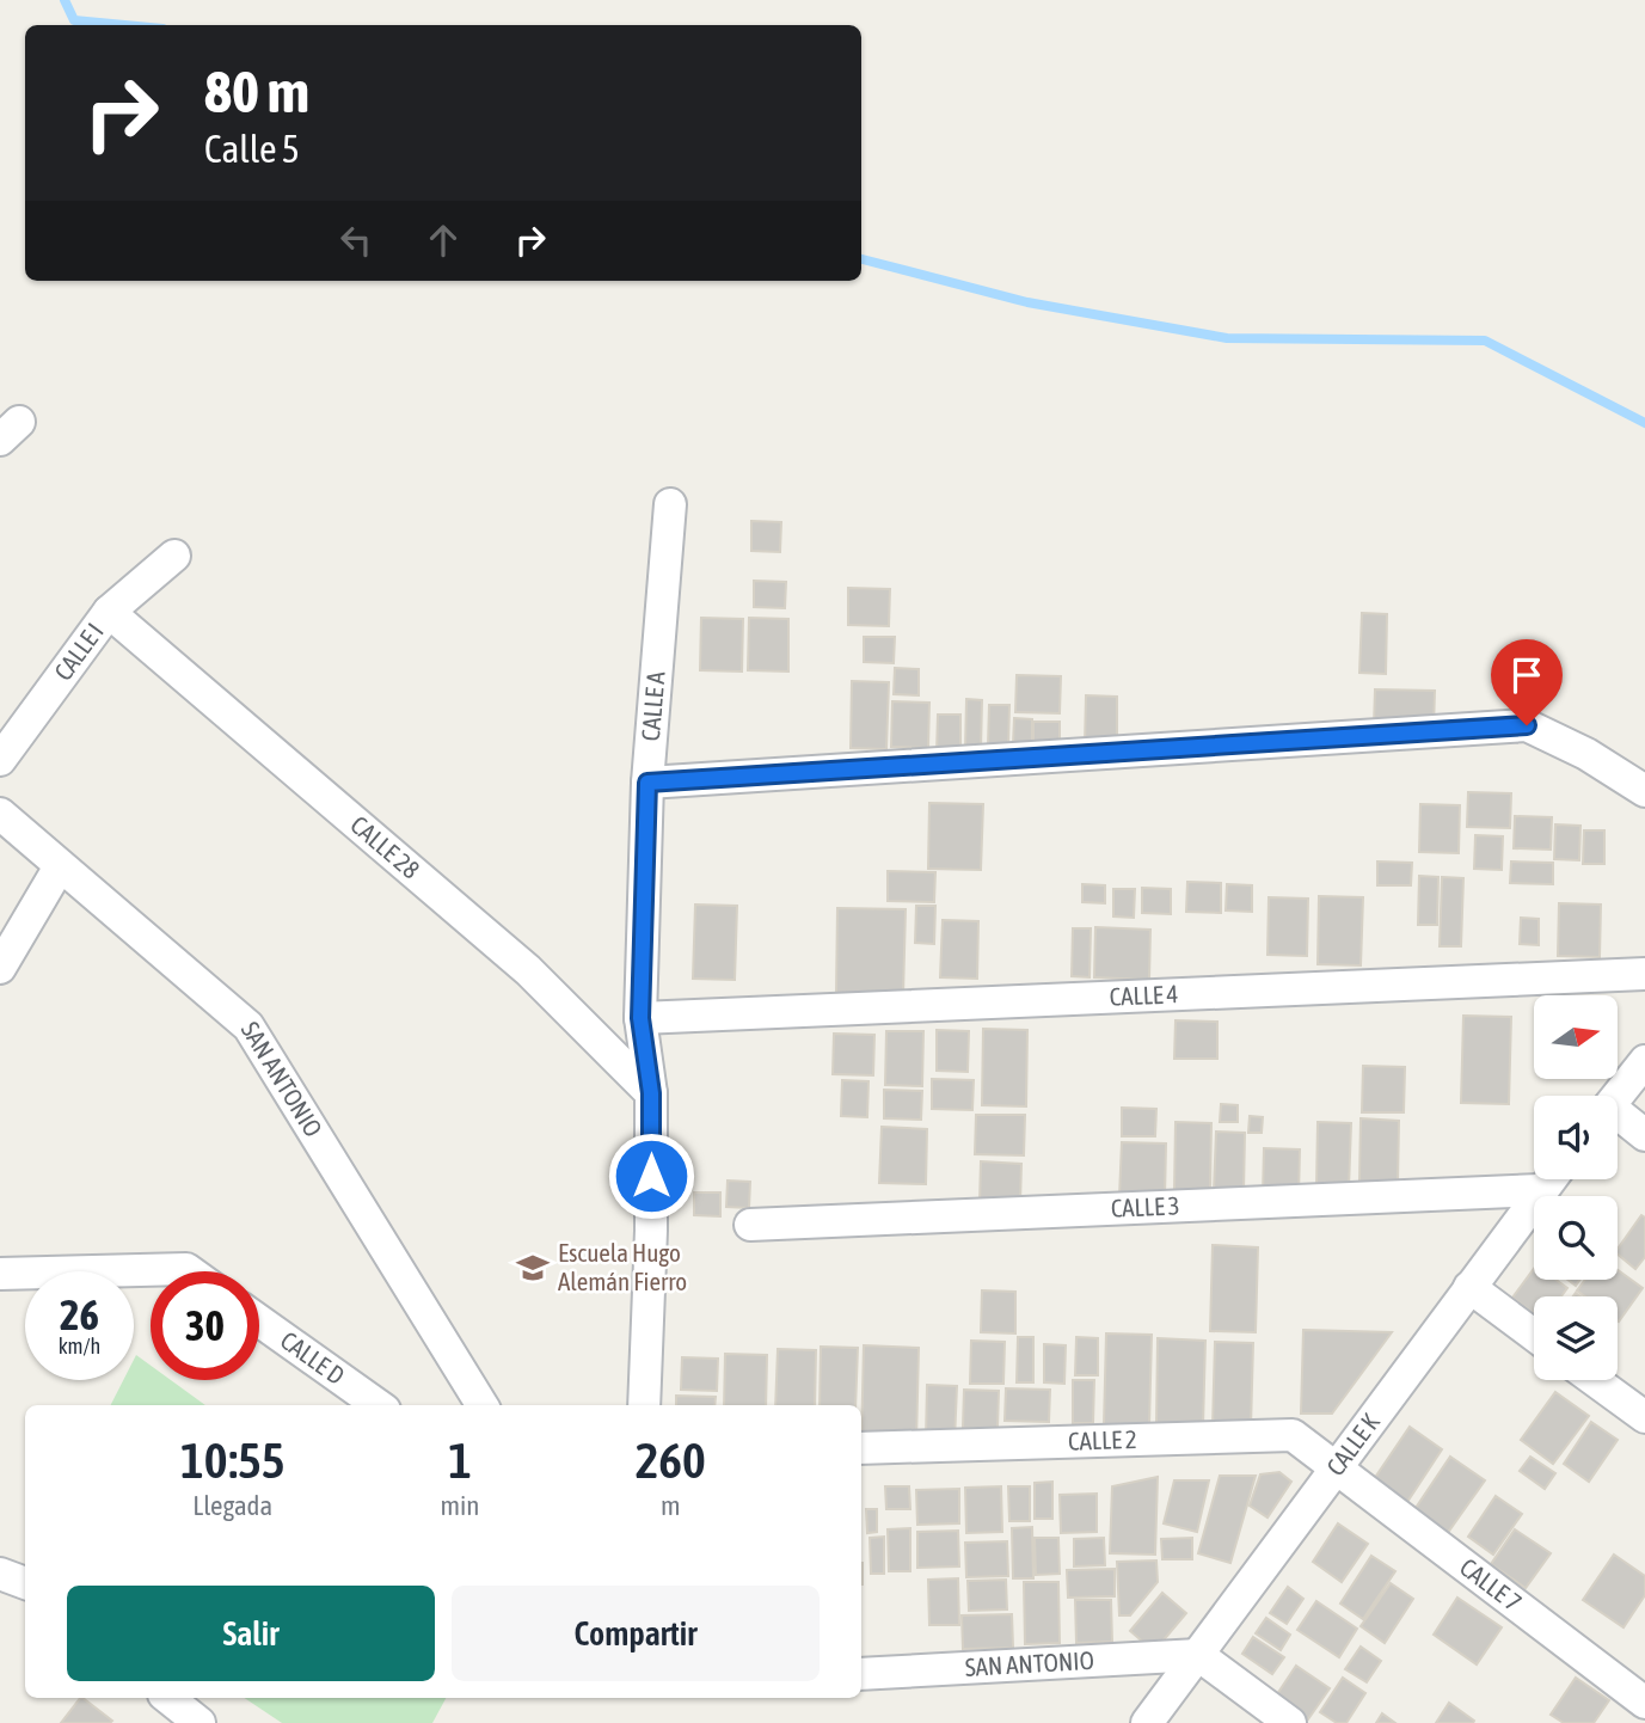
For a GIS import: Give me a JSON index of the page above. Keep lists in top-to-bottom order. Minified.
{"streets":{"street":["CALLE I","CALLE A","CALLE 28","CALLE 4","SAN ANTONIO","CALLE 3","CALLE D","CALLE 2","CALLE K","CALLE 7"]},"crossings":[["CALLE I","CALLE 28"],["CALLE A","CALLE 28"],["CALLE A","CALLE 4"],["SAN ANTONIO","CALLE K"],["CALLE 3","CALLE K"],["CALLE 2","CALLE K"],["CALLE 2","CALLE 7"],["CALLE K","CALLE 7"]],"places":{"school or university":["Escuela Hugo Alemán Fierro"]},"north":"right","page":{"turn":["80 m","Calle 5"],"speed":"26 km/h","limit":"30","eta":["10:55","Llegada","1","min","260","m"],"buttons":["Salir","Compartir"]}}
